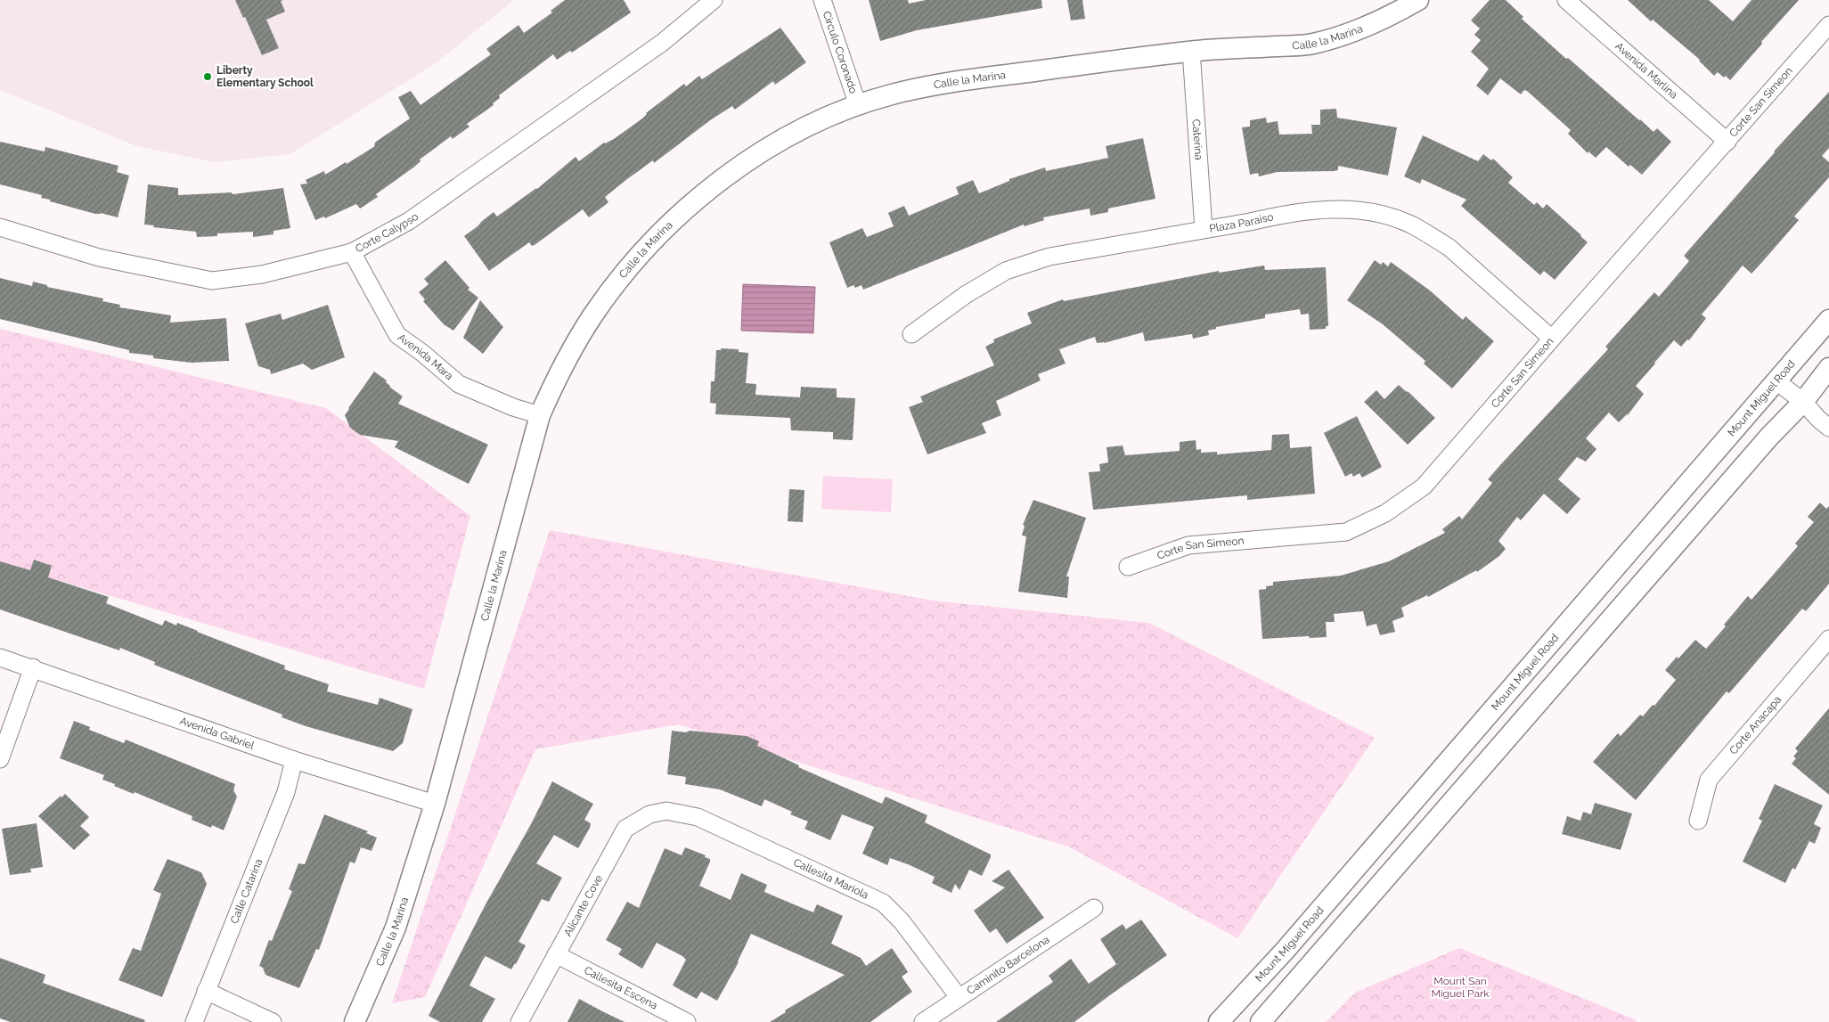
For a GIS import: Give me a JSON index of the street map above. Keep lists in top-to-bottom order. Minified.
{"streets":{"street":["Calle la Marina","Circulo Coronado","Avenida Marlina","Corte San Simeon","Caterina","Plaza Paraiso","Corte Calypso","Avenida Mara","Mount Miguel Road","Corte Anacapa","Avenida Gabriel","Callesita Mariola","Calle Catarina","Alicante Cove","Caminito Barcelona","Callesita Escena"]},"crossings":[["Calle la Marina","Circulo Coronado"],["Calle la Marina","Caterina"],["Calle la Marina","Avenida Mara"],["Calle la Marina","Avenida Gabriel"],["Avenida Marlina","Corte San Simeon"],["Corte San Simeon","Plaza Paraiso"],["Caterina","Plaza Paraiso"],["Corte Calypso","Avenida Mara"],["Avenida Gabriel","Calle Catarina"],["Callesita Mariola","Alicante Cove"],["Callesita Mariola","Caminito Barcelona"],["Alicante Cove","Callesita Escena"]],"parks":["Mount San Miguel Park"],"places":["Liberty Elementary School"]}
